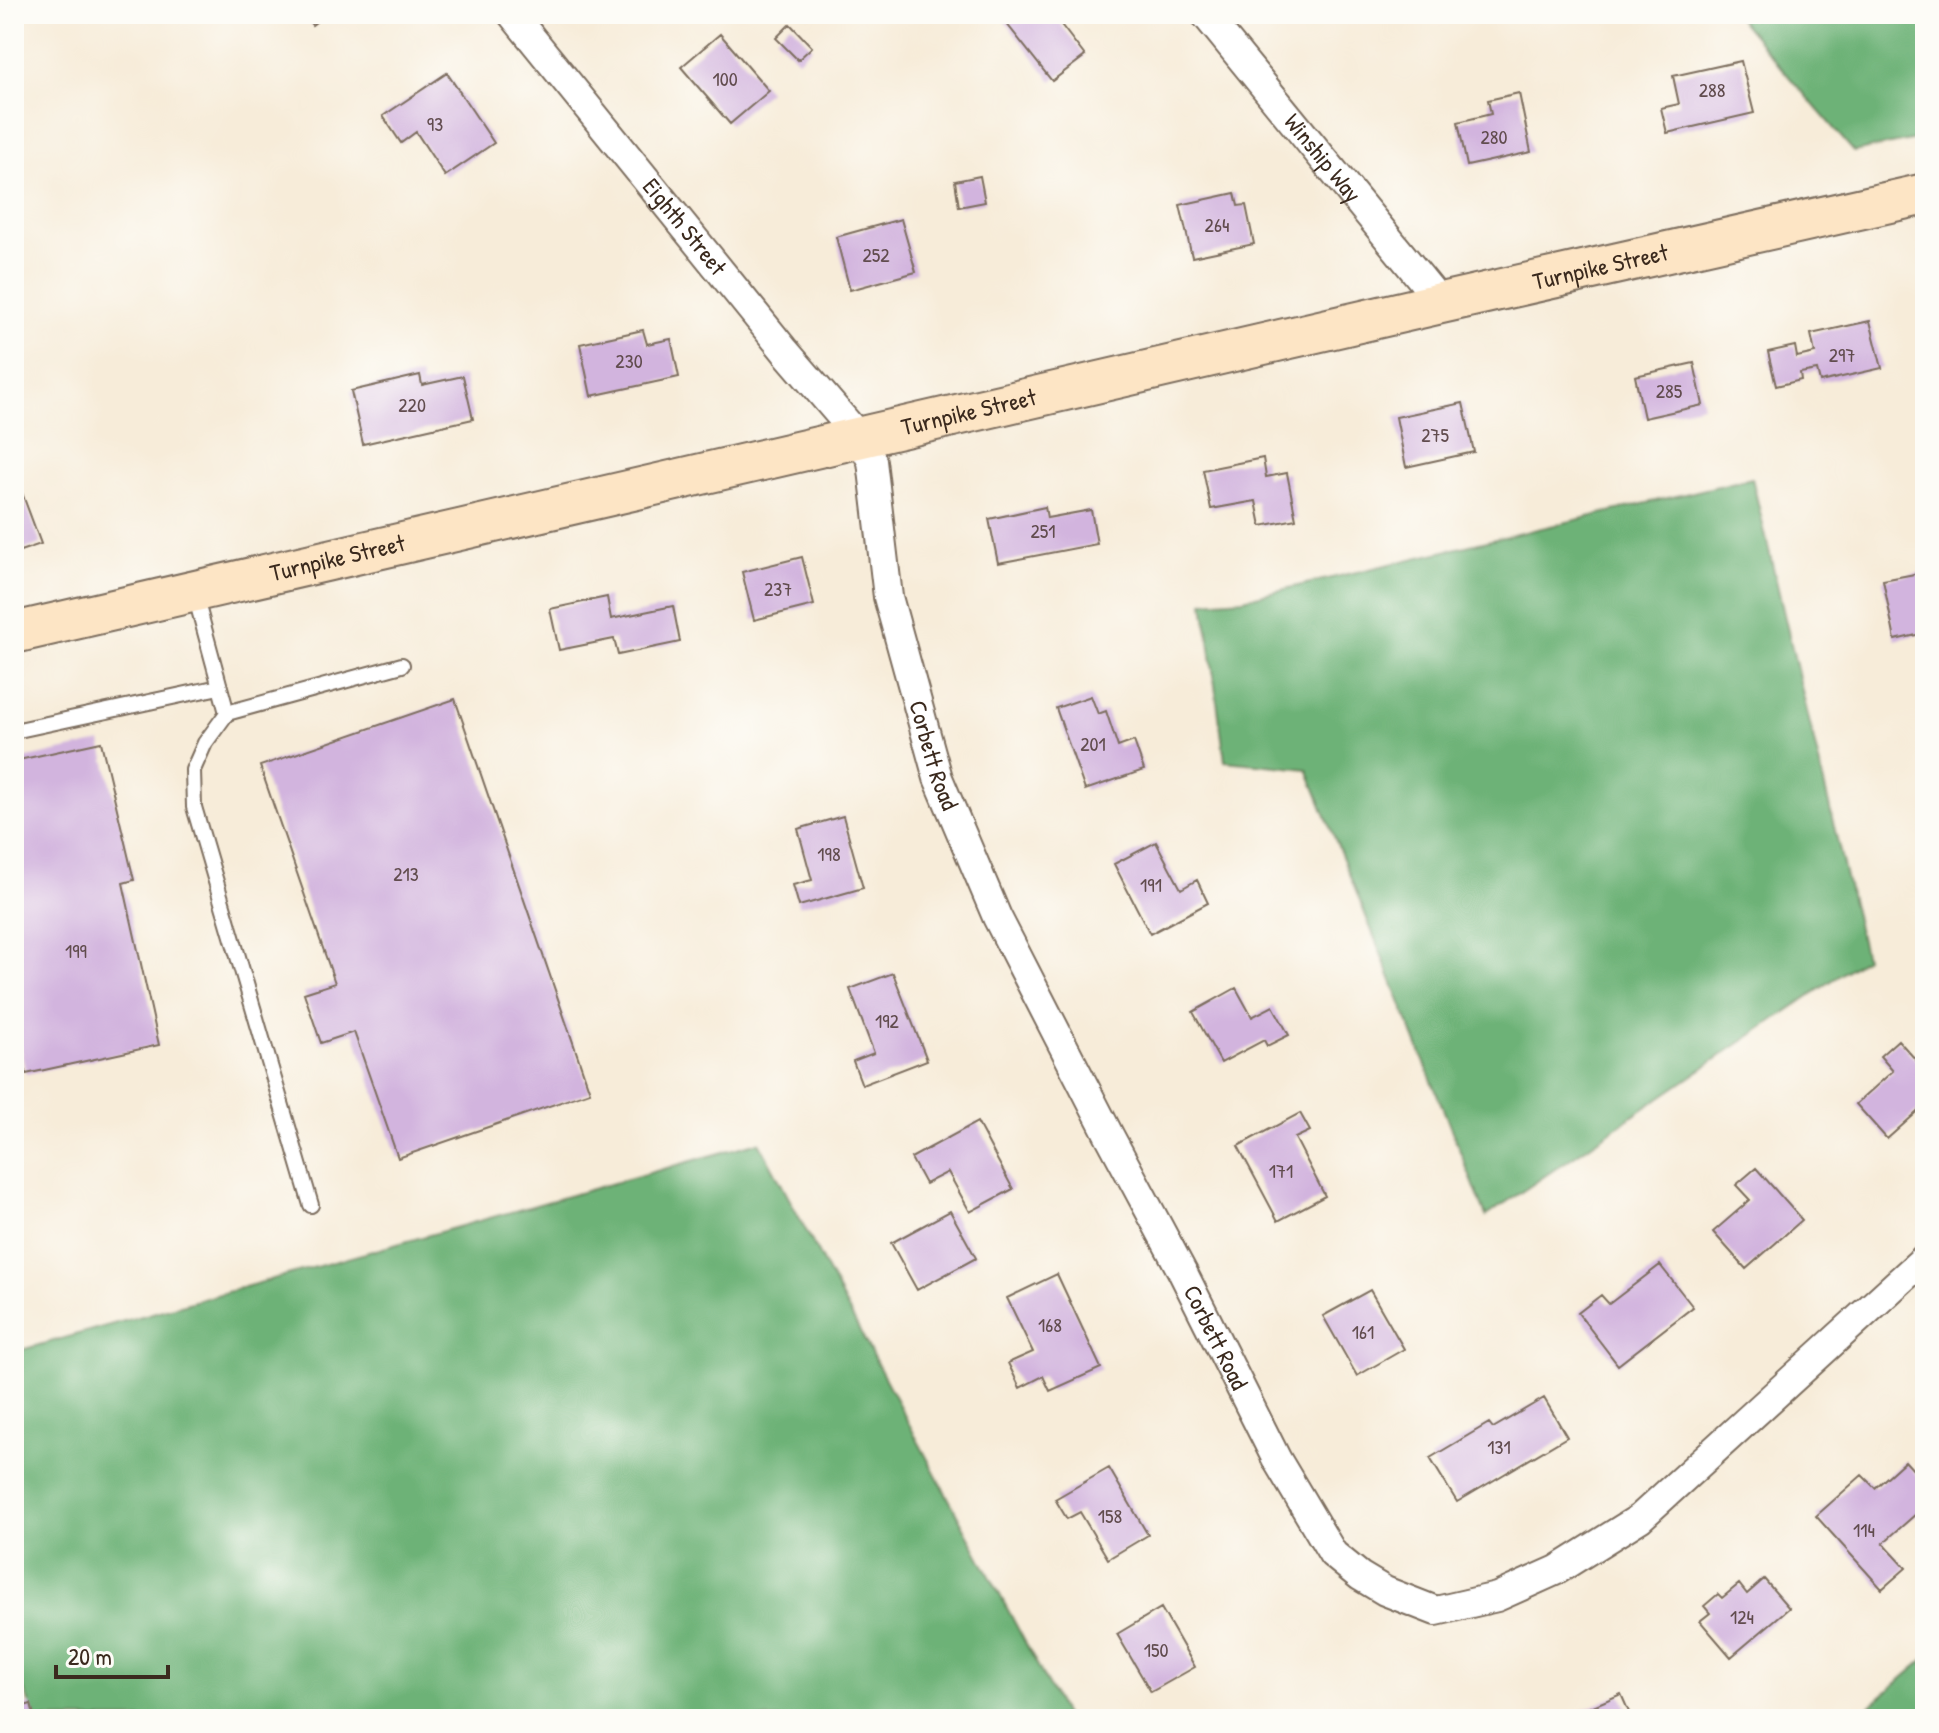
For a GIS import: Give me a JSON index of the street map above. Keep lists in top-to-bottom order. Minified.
{"streets":{"street":["Winship Way","Eighth Street","Turnpike Street","Corbett Road"]},"crossings":[["Winship Way","Turnpike Street"],["Eighth Street","Turnpike Street"],["Eighth Street","Corbett Road"],["Turnpike Street","Corbett Road"]],"house_numbers":["100","288","93","280","264","252","297","230","285","220","275","251","237","201","198","213","191","199","192","171","168","161","131","158","114","124","150"],"scale_bar":"20 m"}
